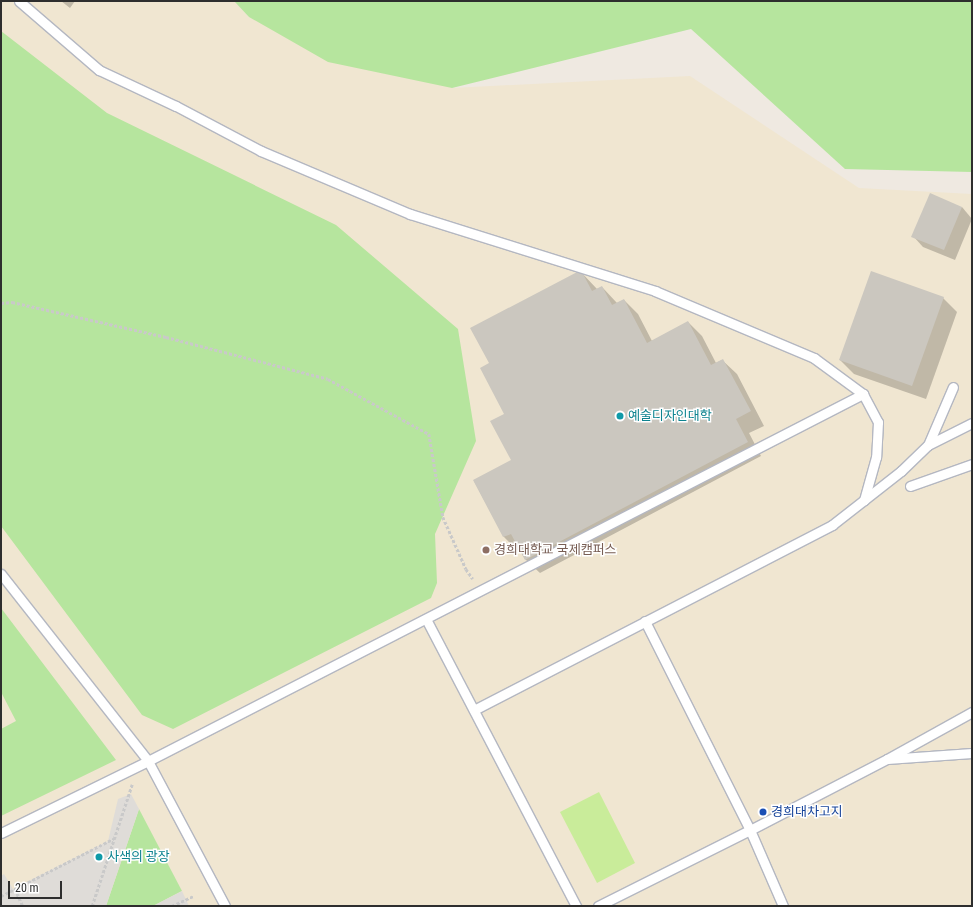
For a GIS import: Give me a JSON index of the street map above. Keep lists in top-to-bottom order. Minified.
{"places":["예술디자인대학","경희대학교 국제캠퍼스","경희대차고지","사색의 광장"],"scale_bar":"20 m"}
